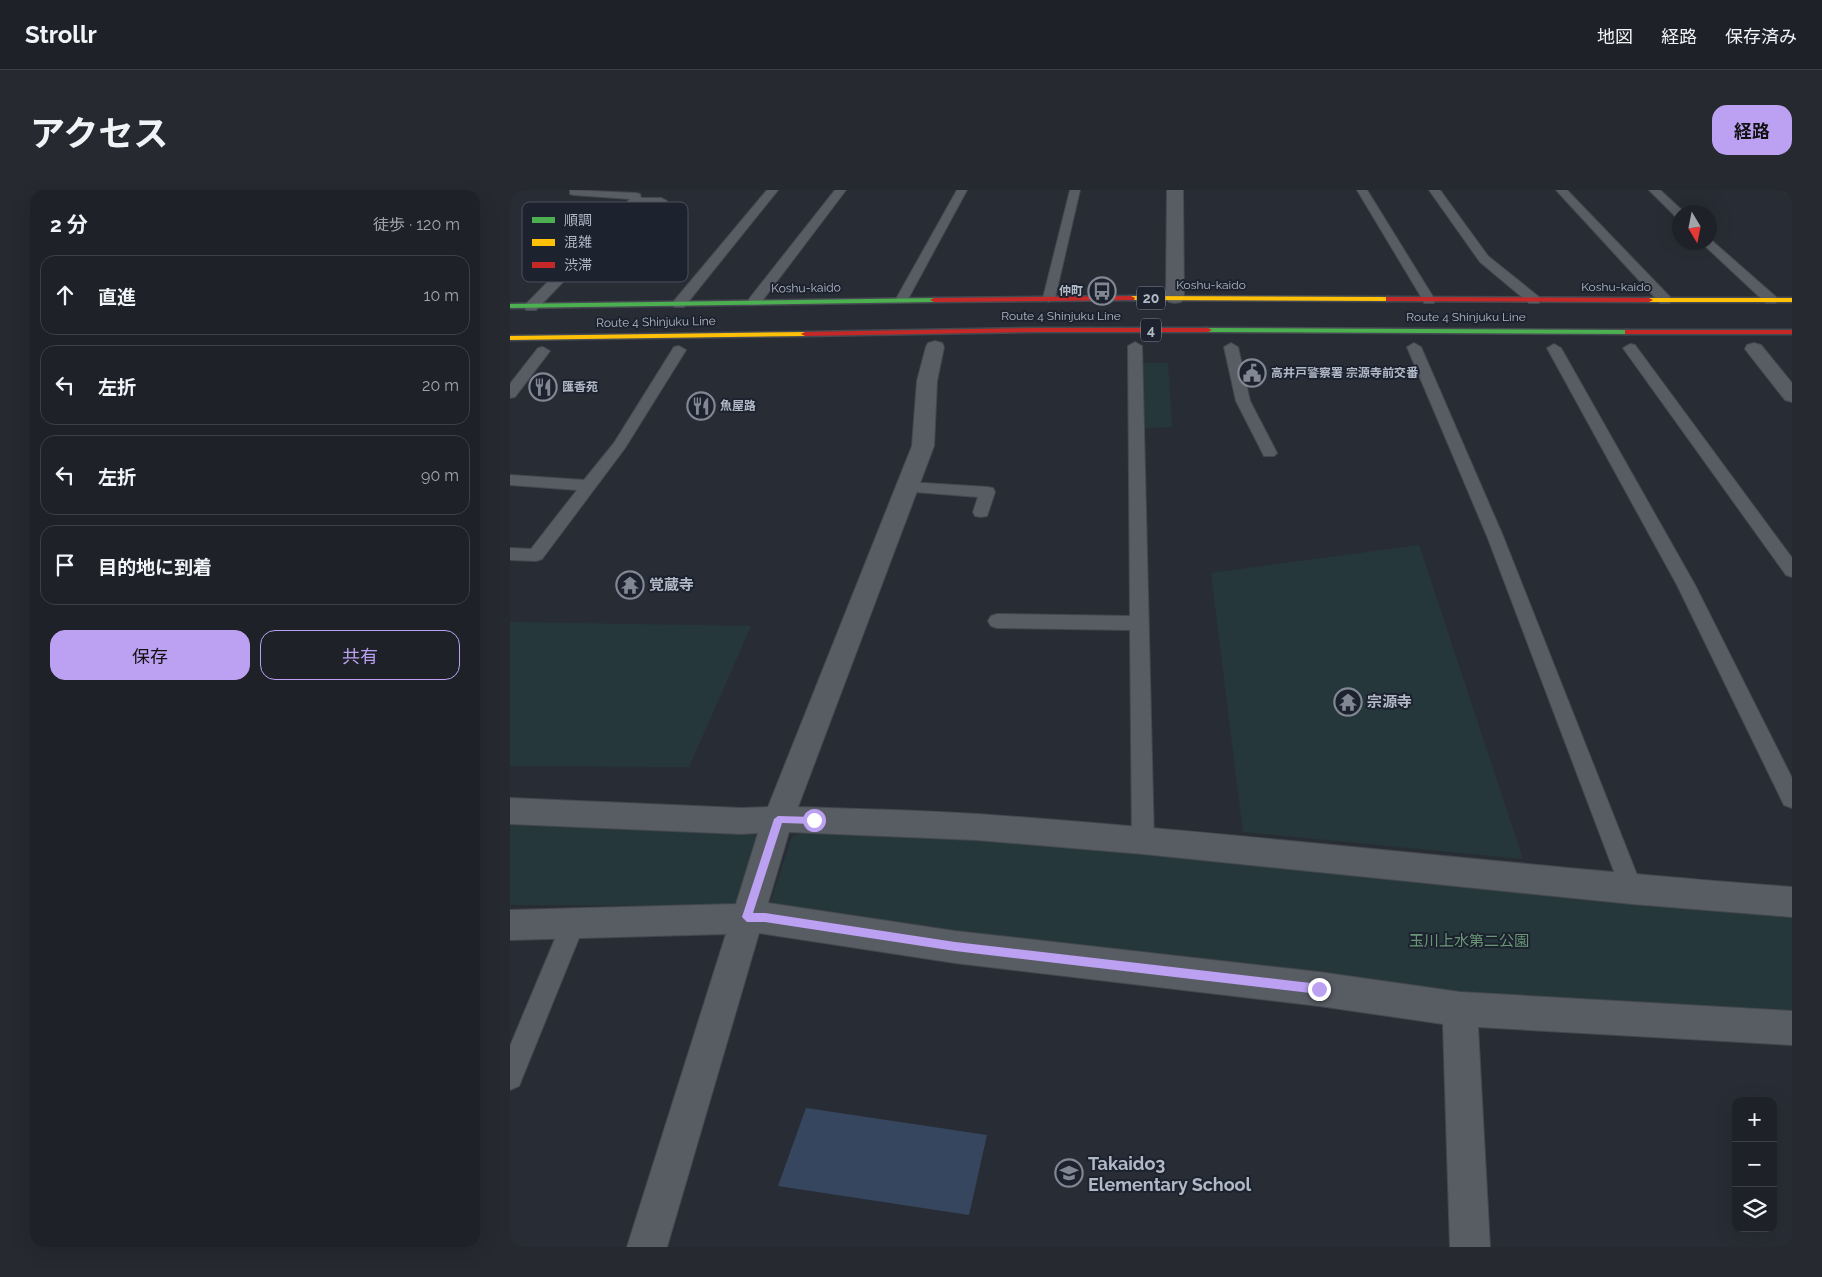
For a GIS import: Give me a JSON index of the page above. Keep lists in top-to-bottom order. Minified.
{"streets":{"highway":["Koshu-kaido","20","Route 4 Shinjuku Line","4"]},"parks":["玉川上水第二公園"],"places":{"bus stop":["仲町"],"public building":["高井戸警察署 宗源寺前交番"],"restaurant":["匯香苑","魚屋路"],"temple":["覚蔵寺","宗源寺"],"school or university":["Takaido3 Elementary School"]},"legend":["順調","混雑","渋滞"],"north":"bottom","page":{"header":"Strollr","nav":["地図","経路","保存済み"],"title":"アクセス","buttons":["経路",["保存","共有"]],"heading":["2 分","徒歩 · 120 m"],"list":[["直進","10 m"],["左折","20 m"],["左折","90 m"],"目的地に到着"],"map_buttons":["+","−"]}}
